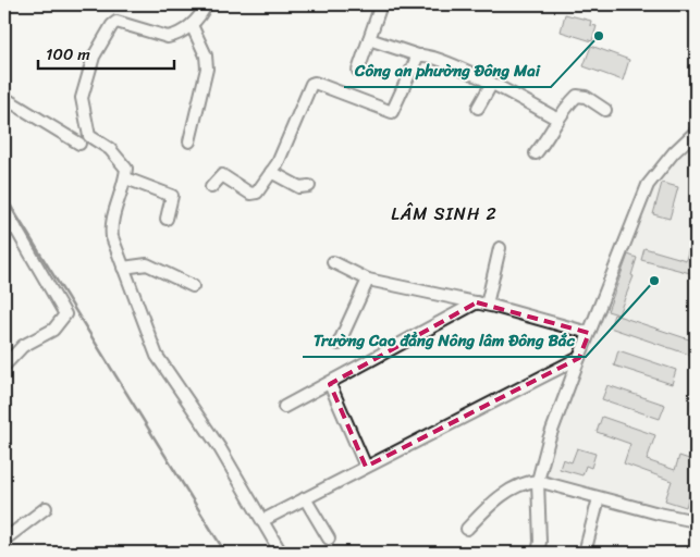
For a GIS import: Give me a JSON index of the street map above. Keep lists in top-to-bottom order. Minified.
{"districts":["LÂM SINH 2"],"places":["Công an phường Đông Mai","Trường Cao đẳng Nông lâm Đông Bắc"],"scale_bar":"100 m"}
